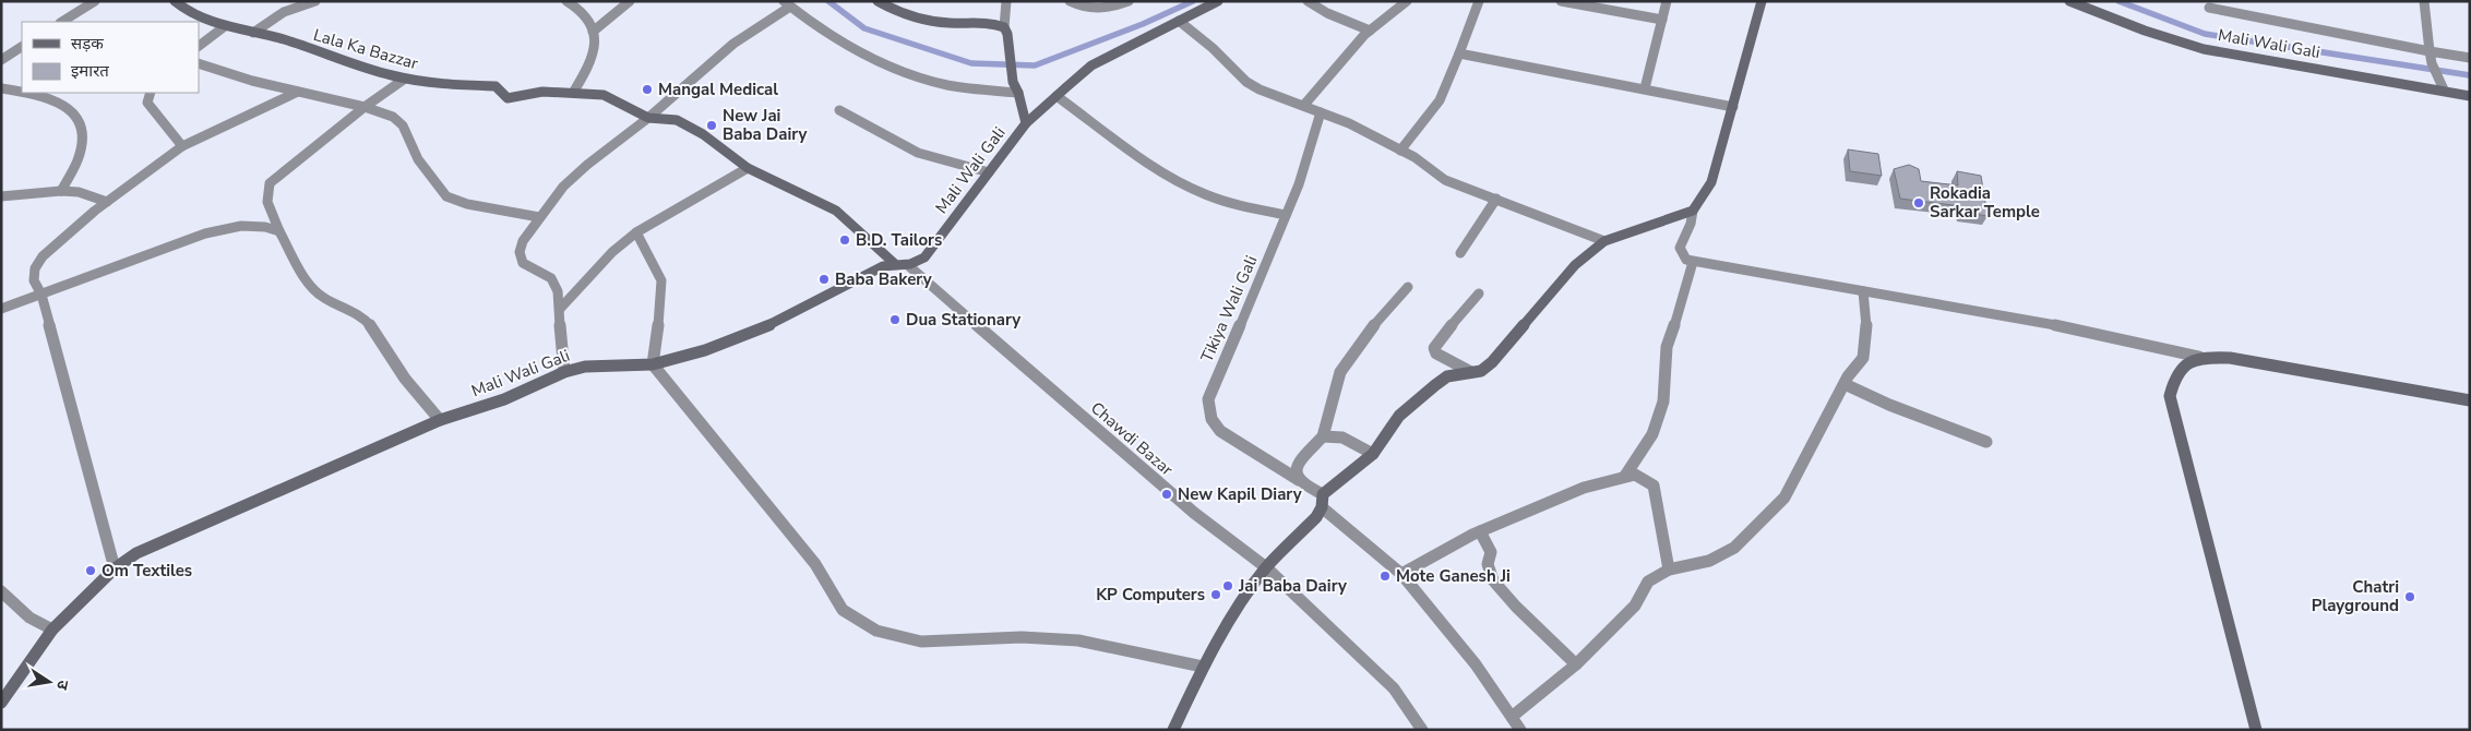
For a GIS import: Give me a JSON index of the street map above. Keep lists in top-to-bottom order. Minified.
{"streets":{"street":["Mali Wali Gali","Lala Ka Bazzar","Tikiya Wali Gali","Chawdi Bazar"]},"crossings":[["Mali Wali Gali","Lala Ka Bazzar"],["Mali Wali Gali","Chawdi Bazar"]],"places":["Mangal Medical","New Jai Baba Dairy","Rokadia Sarkar Temple","B.D. Tailors","Baba Bakery","Dua Stationary","New Kapil Diary","Om Textiles","Mote Ganesh Ji","Jai Baba Dairy","KP Computers","Chatri Playground"],"legend":["सड़क","इमारत"],"north":"right"}
